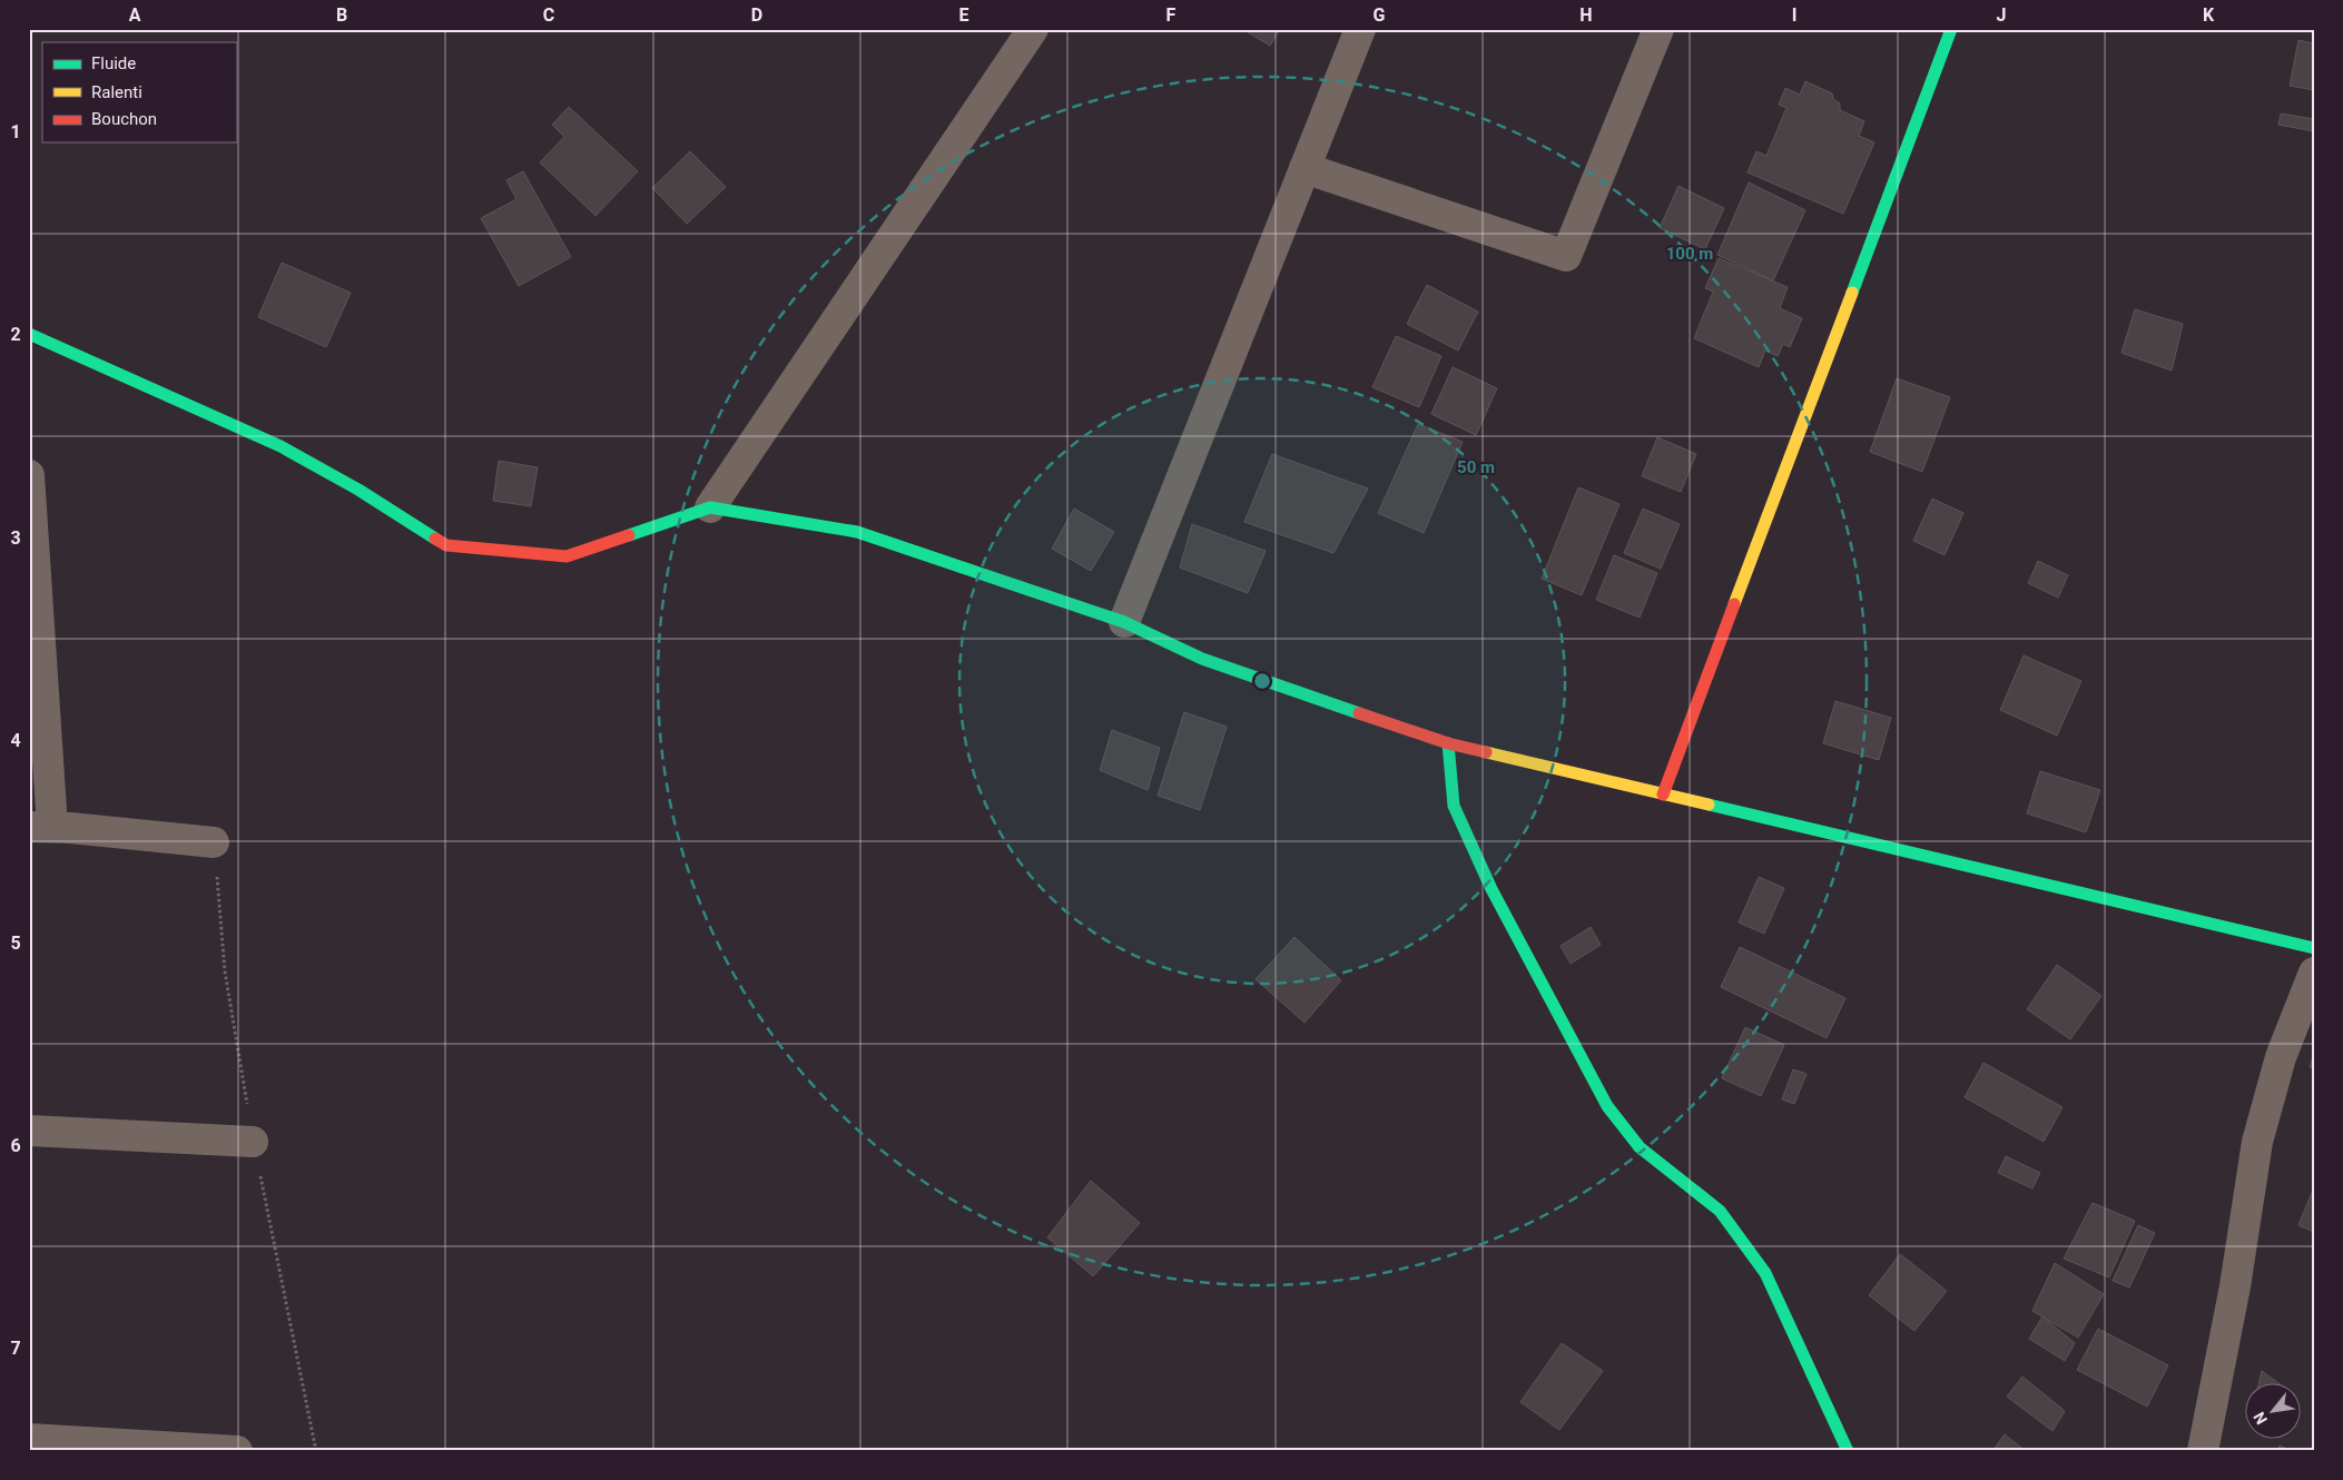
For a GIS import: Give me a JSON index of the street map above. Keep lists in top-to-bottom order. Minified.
{"legend":["Fluide","Ralenti","Bouchon"],"north":"bottom left","grid":{"columns":["A","B","C","D","E","F","G","H","I","J","K"],"rows":["1","2","3","4","5","6","7"]},"rings":["100 m","50 m"]}
